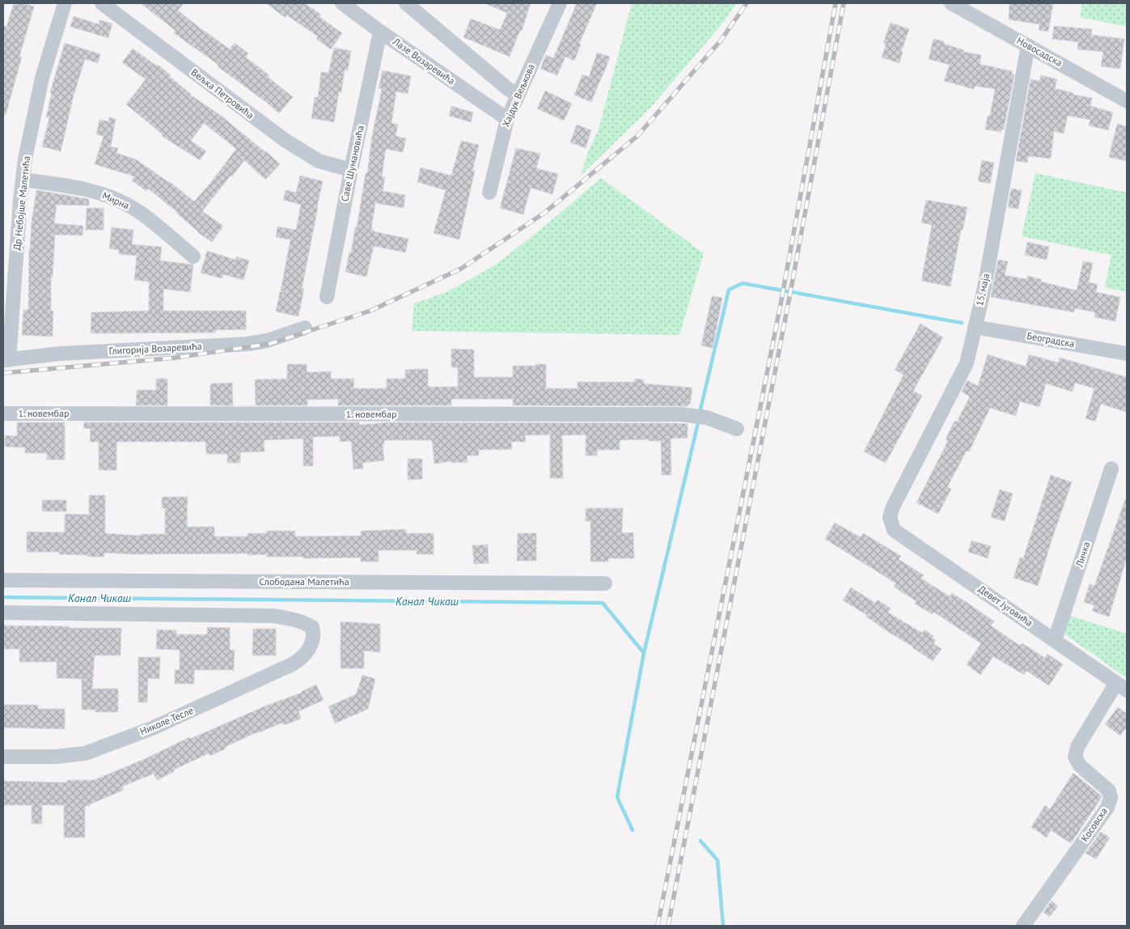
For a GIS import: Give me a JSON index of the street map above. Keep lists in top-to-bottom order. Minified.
{"streets":{"street":["Новосадска","Лазе Возаревића","Вељка Петровића","Хајдук Вељкова","Саве Шумановића","Мирна","Др Небојше Малетића","15. маја","Београдска","Глигорија Возаревића","1. новембар","Личка","Слободана Малетића","Девет Југовића","Николе Тесле","Косовска"]},"crossings":[["Новосадска","15. маја"],["Лазе Возаревића","Хајдук Вељкова"],["Лазе Возаревића","Саве Шумановића"],["Вељка Петровића","Саве Шумановића"],["Мирна","Др Небојше Малетића"],["Др Небојше Малетића","Глигорија Возаревића"],["15. маја","Београдска"],["15. маја","Девет Југовића"],["Личка","Девет Југовића"],["Девет Југовића","Косовска"]],"water":["Канал Чикаш"]}
